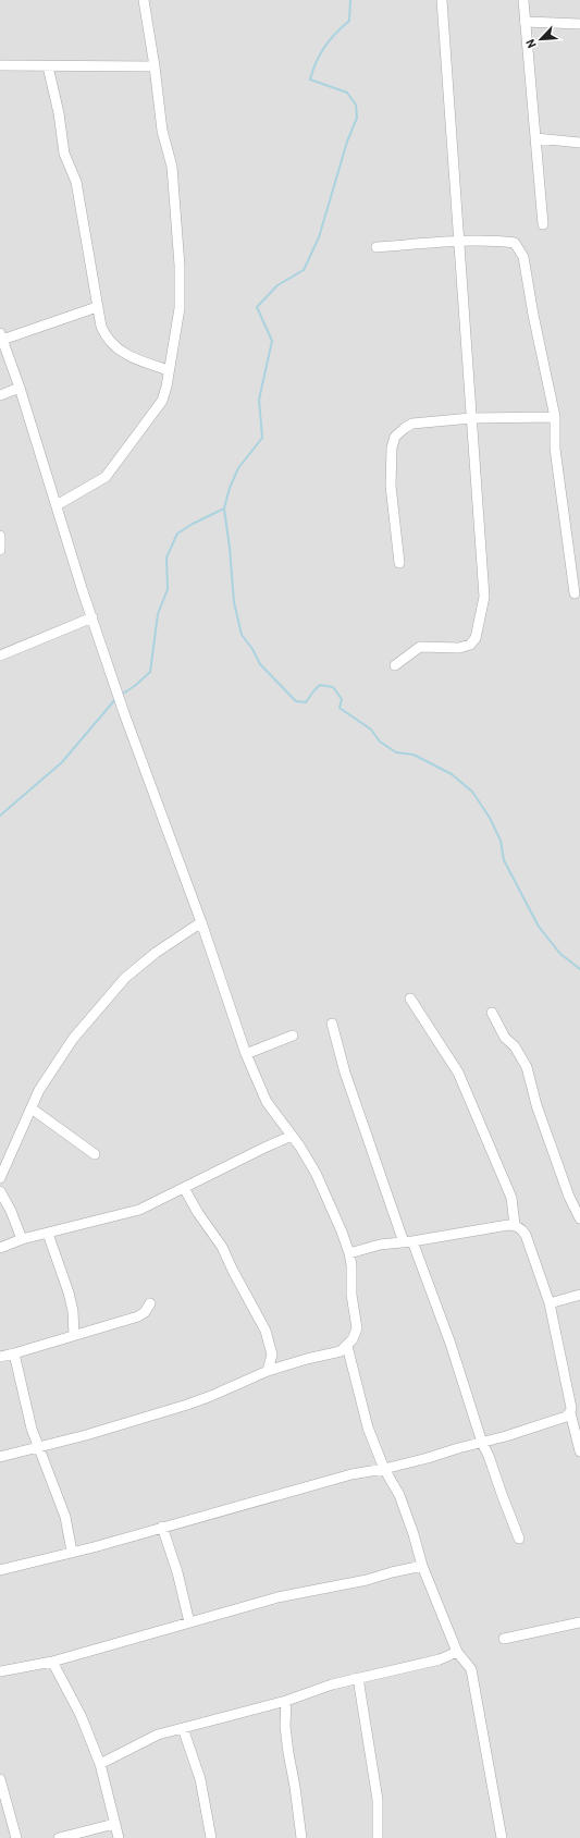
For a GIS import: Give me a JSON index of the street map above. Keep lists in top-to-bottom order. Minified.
{"north":"bottom left"}
